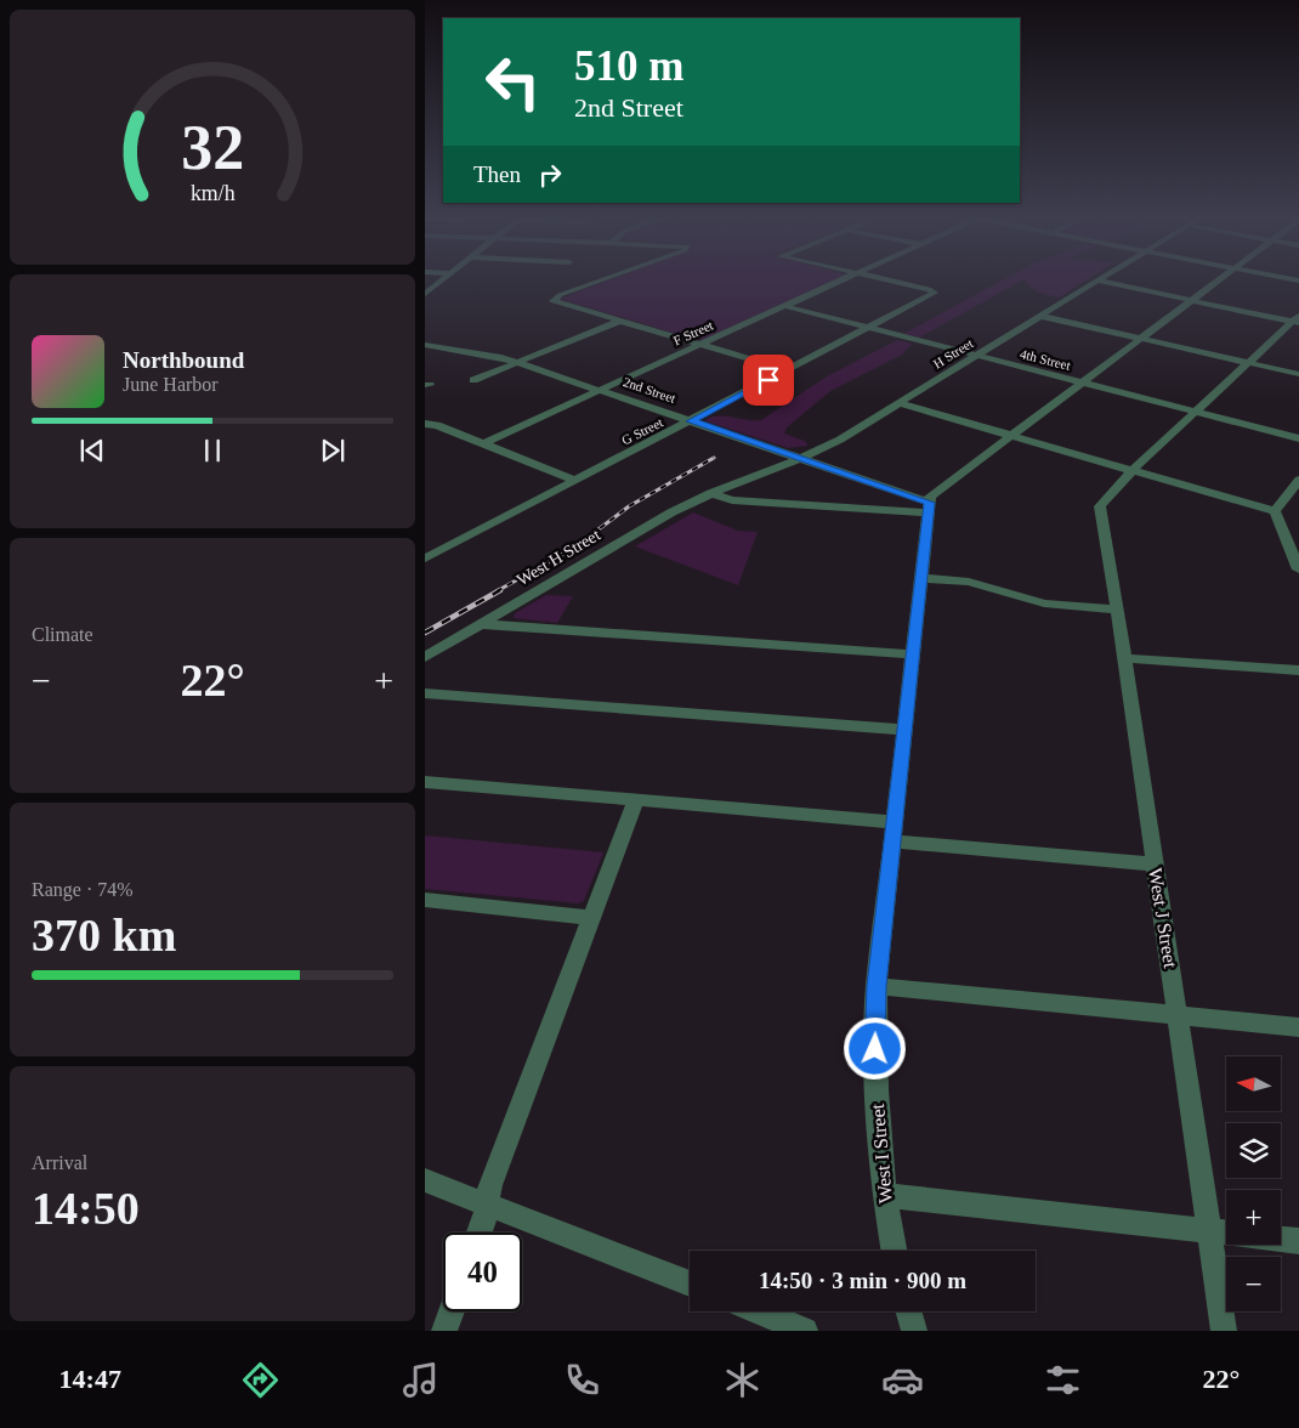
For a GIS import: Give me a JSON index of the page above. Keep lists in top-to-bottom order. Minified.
{"streets":{"street":["F Street","H Street","4th Street","2nd Street","G Street","West H Street","West J Street","West I Street"]},"crossings":[["F Street","4th Street"],["F Street","2nd Street"],["H Street","4th Street"],["H Street","2nd Street"],["H Street","West H Street"],["4th Street","G Street"],["2nd Street","G Street"],["2nd Street","West I Street"]],"north":"left","page":{"turn":["510 m","2nd Street"],"then":"Then","song":["Northbound","June Harbor"],"tile":["Climate",["Range · 74%","370 km"],["Arrival","14:50"]],"heat":["−","22°","+"],"map_buttons":["+","−"],"limit":"40","trip":"14:50 · 3 min · 900 m","tabs":["14:47","22°"],"gauge":["32","km/h"]}}
